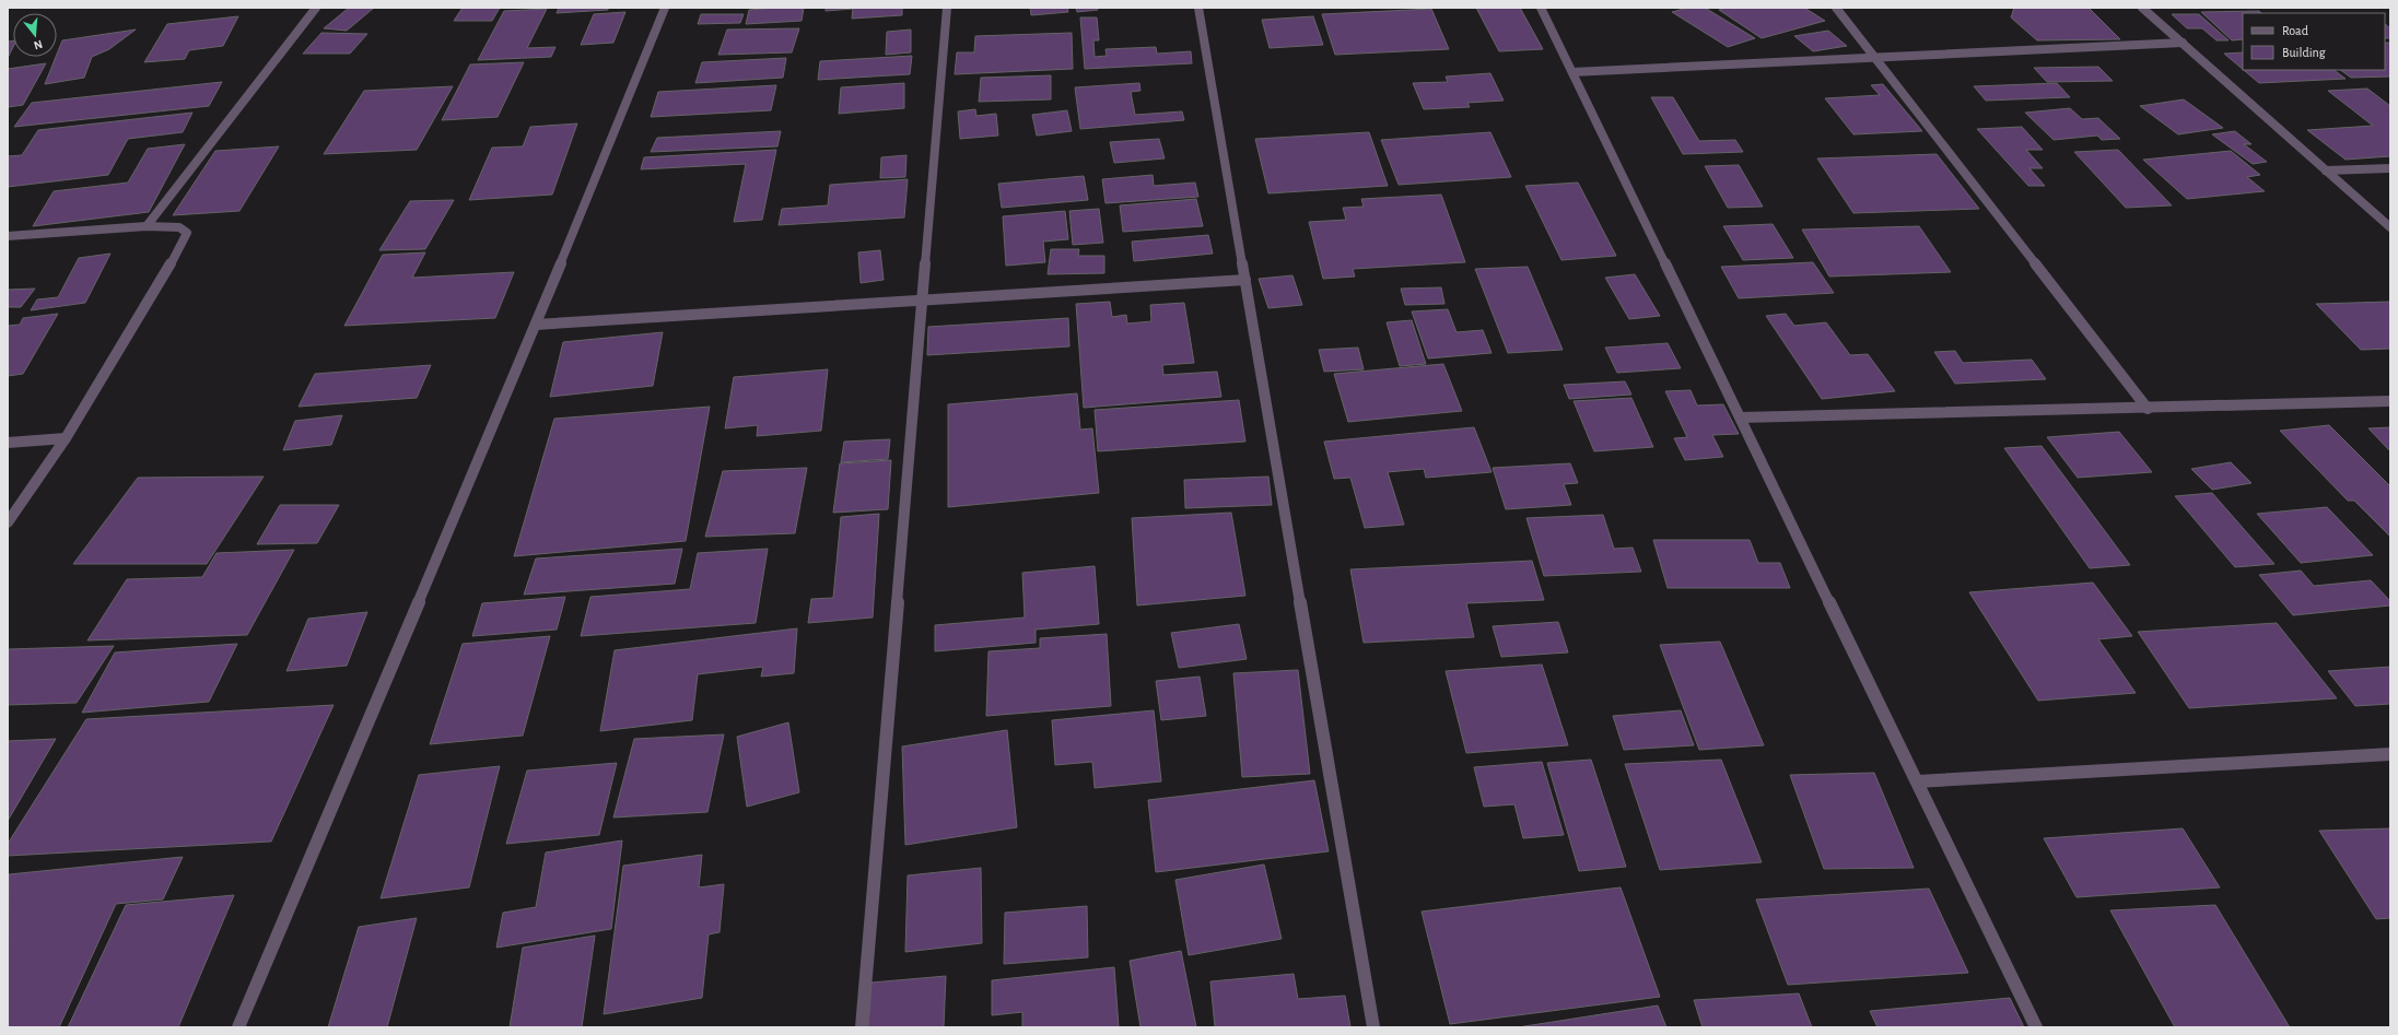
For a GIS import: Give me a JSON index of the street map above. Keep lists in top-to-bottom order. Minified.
{"legend":["Road","Building"],"north":"bottom"}
